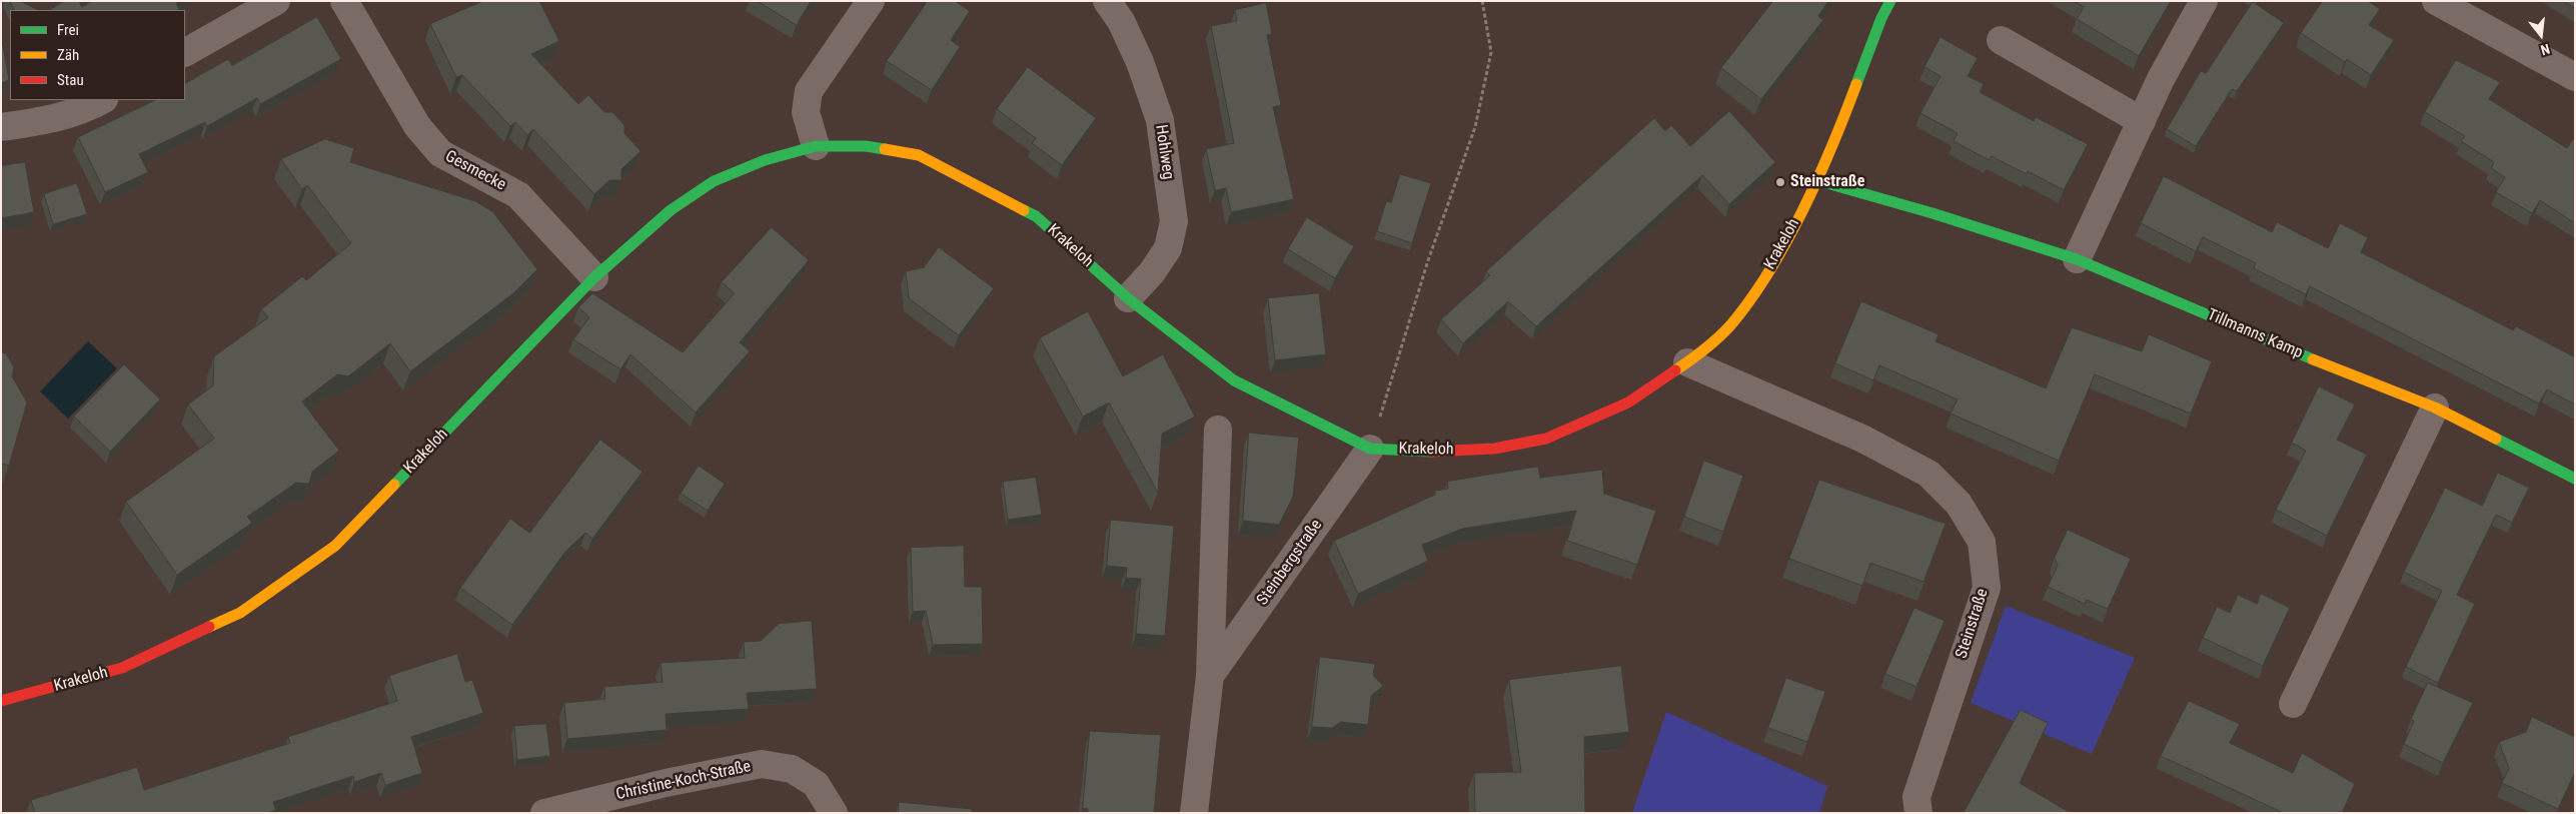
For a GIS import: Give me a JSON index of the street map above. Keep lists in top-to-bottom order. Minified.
{"streets":{"street":["Hohlweg","Gesmecke","Krakeloh","Tillmanns Kamp","Steinbergstraße","Steinstraße","Christine-Koch-Straße"]},"crossings":[["Hohlweg","Krakeloh"],["Gesmecke","Krakeloh"],["Krakeloh","Tillmanns Kamp"],["Krakeloh","Steinbergstraße"],["Krakeloh","Steinstraße"]],"places":["Steinstraße"],"legend":["Frei","Zäh","Stau"],"north":"bottom"}
